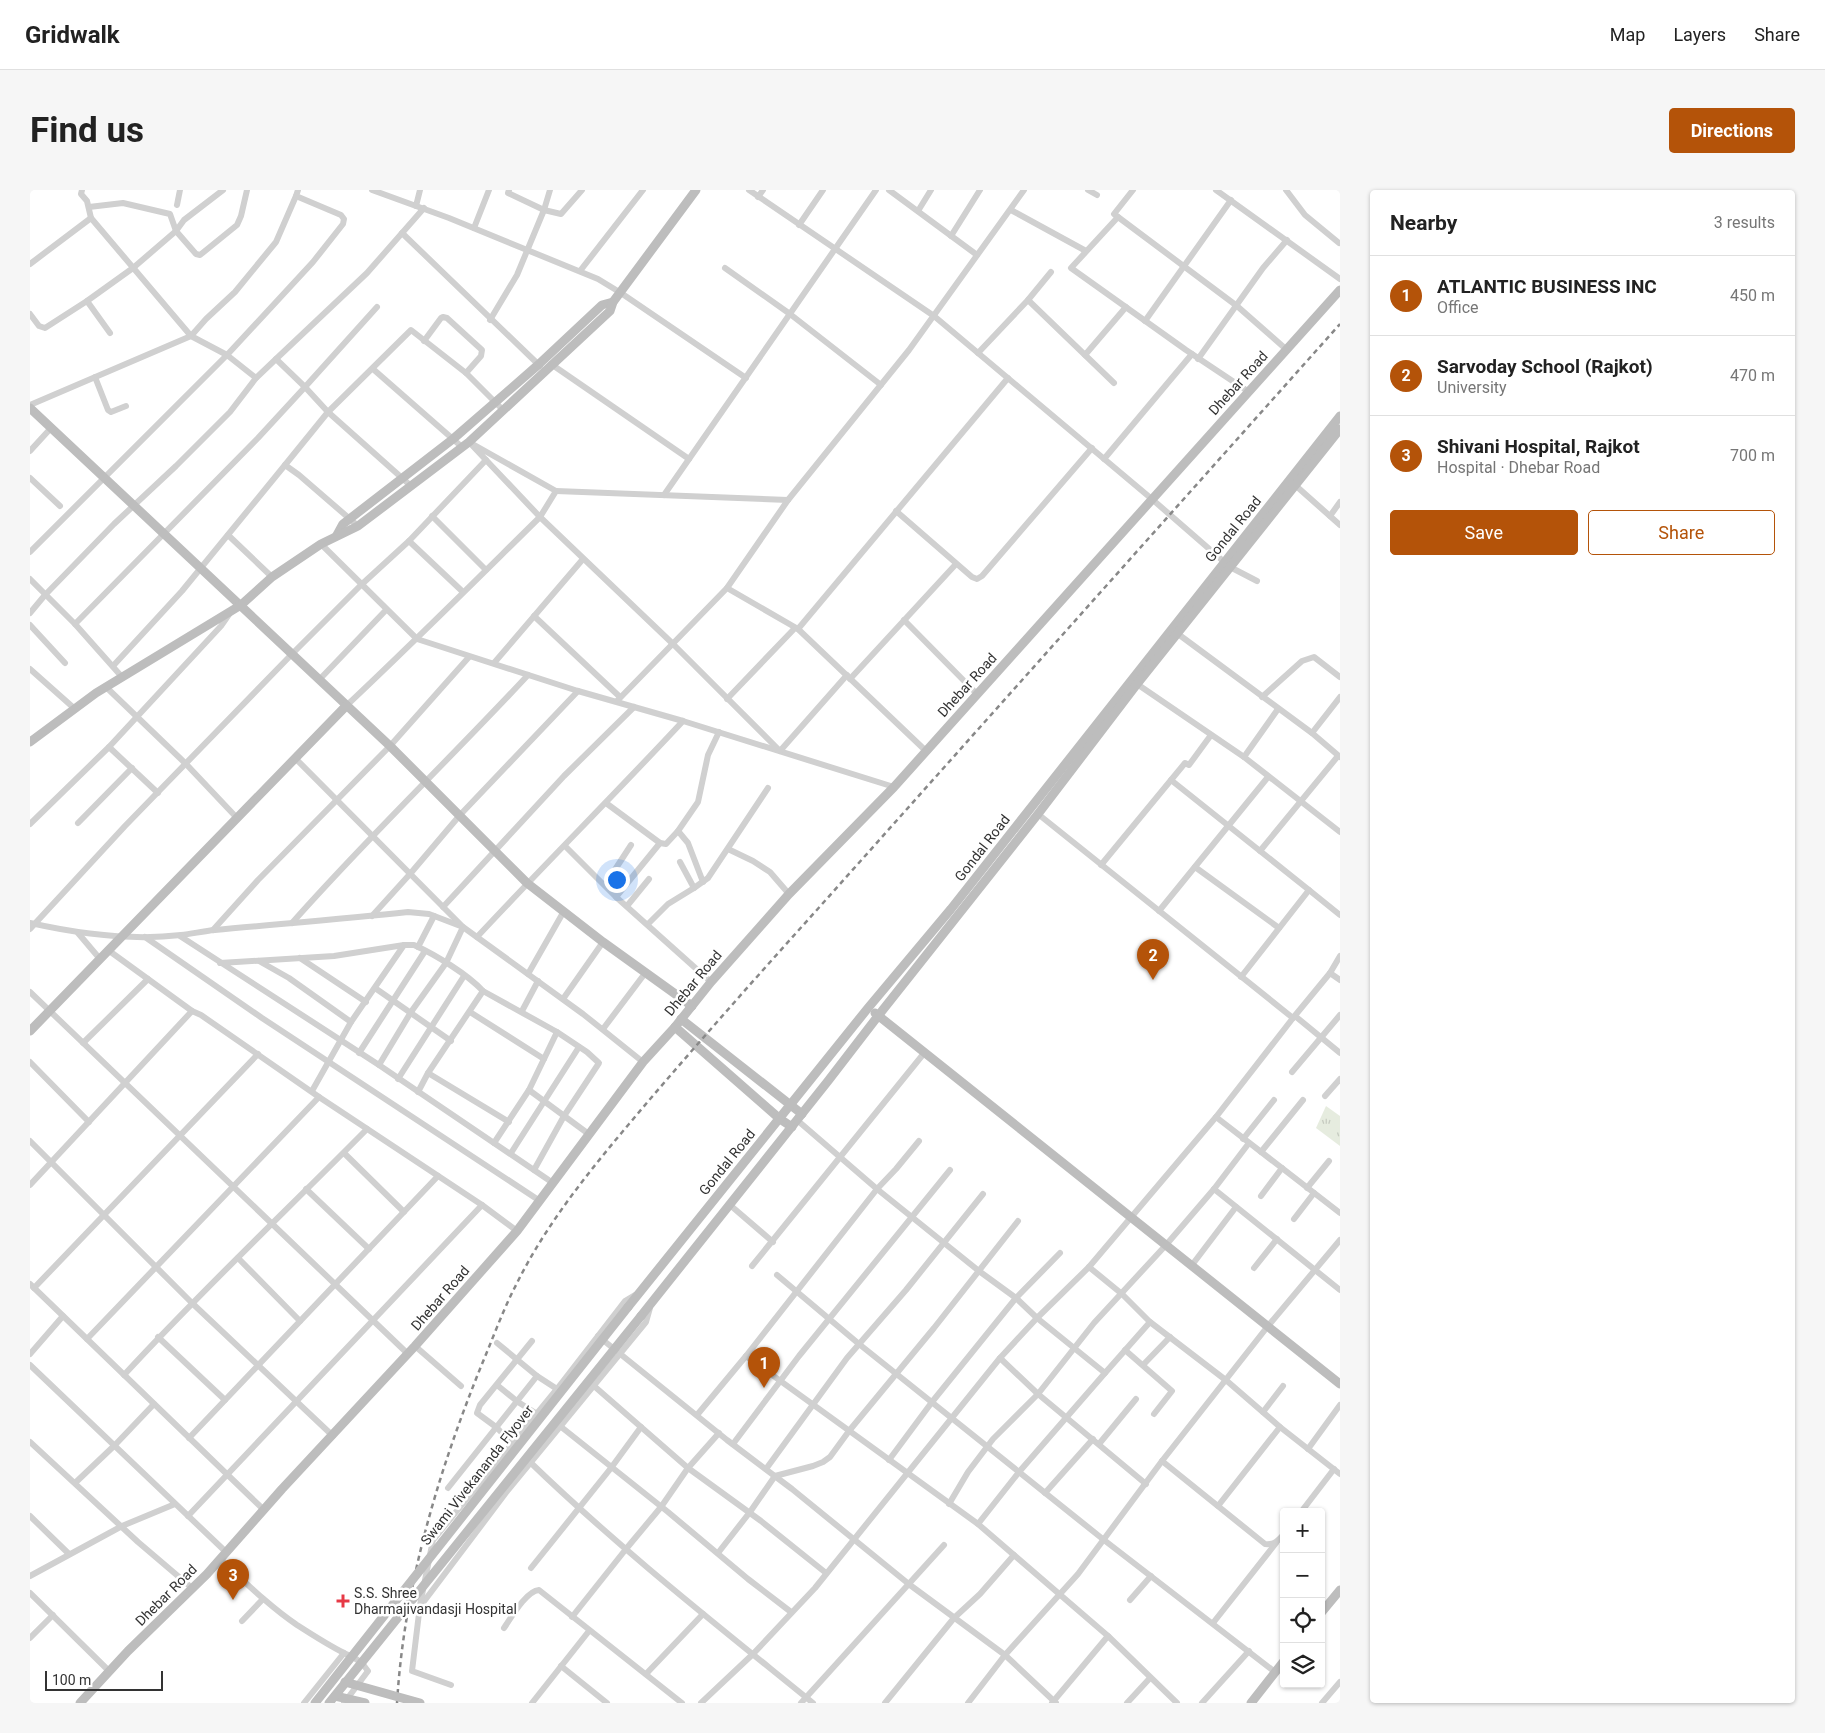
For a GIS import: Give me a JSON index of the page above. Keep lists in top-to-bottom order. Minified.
{"streets":{"street":["Dhebar Road","Gondal Road","Swami Vivekananda Flyover"]},"crossings":[["Gondal Road","Swami Vivekananda Flyover"]],"places":{"health":["S.S. Shree Dharmajivandasji Hospital"]},"scale_bar":"100 m","page":{"header":"Gridwalk","nav":["Map","Layers","Share"],"buttons":["Directions",["Save","Share"]],"title":"Find us","heading":["Nearby","3 results"],"list":[{"mark":"1","name":"ATLANTIC BUSINESS INC","note":"Office","value":"450 m"},{"mark":"2","name":"Sarvoday School (Rajkot)","note":"University","value":"470 m"},{"mark":"3","name":"Shivani Hospital, Rajkot","note":"Hospital · Dhebar Road","value":"700 m"}],"pins":["2","1","3"],"map_buttons":["+","−"],"scale":"100 m"}}
